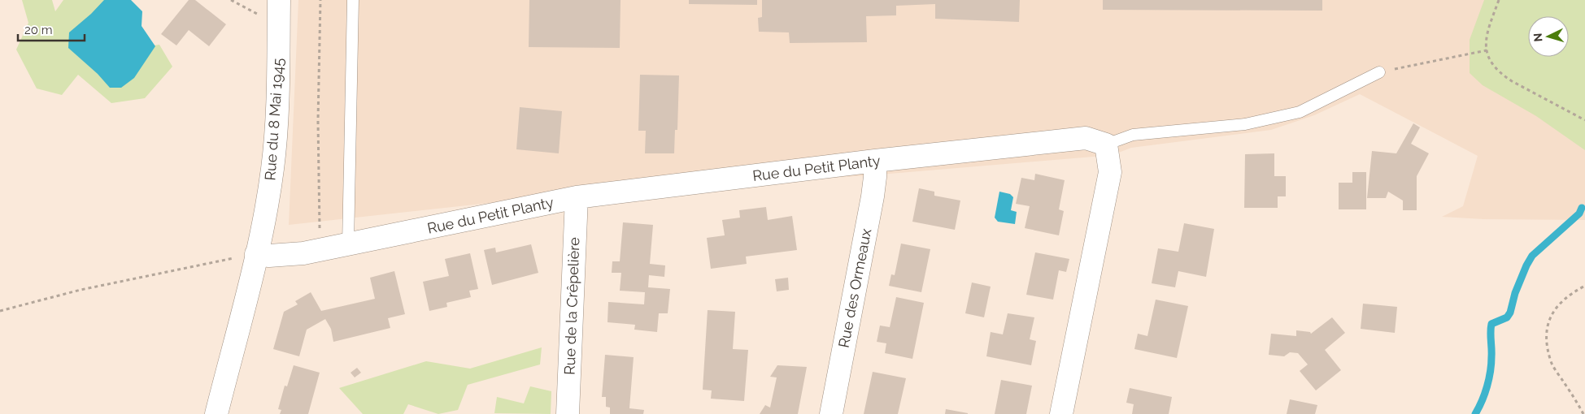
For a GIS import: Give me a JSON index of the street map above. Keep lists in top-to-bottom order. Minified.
{"streets":{"street":["Rue du 8 Mai 1945","Rue du Petit Planty","Rue des Ormeaux","Rue de la Crêpelière"]},"crossings":[["Rue du 8 Mai 1945","Rue du Petit Planty"],["Rue du Petit Planty","Rue des Ormeaux"],["Rue du Petit Planty","Rue de la Crêpelière"]],"scale_bar":"20 m","north":"left"}
